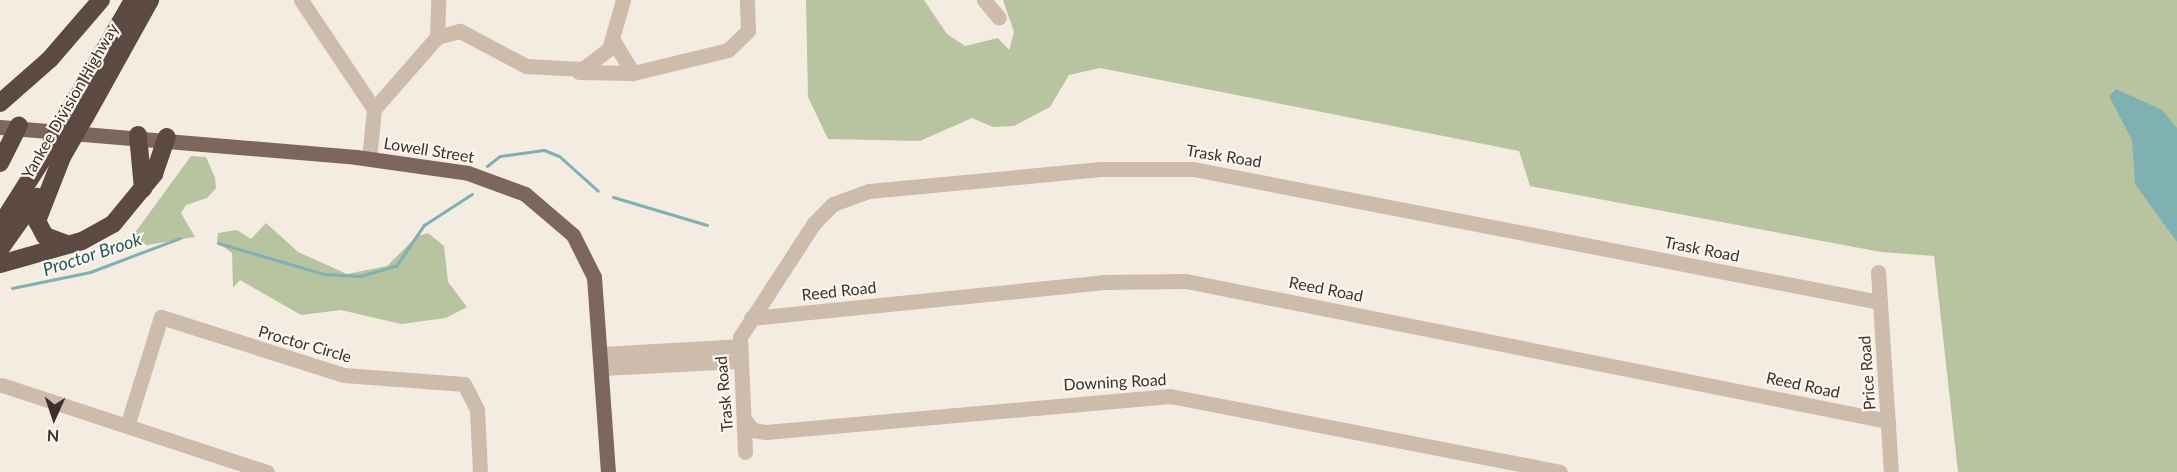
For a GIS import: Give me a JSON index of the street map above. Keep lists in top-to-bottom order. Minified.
{"streets":{"highway":["Yankee Division Highway"],"main road":["Lowell Street"],"street":["Trask Road","Reed Road","Proctor Circle","Price Road","Downing Road"]},"crossings":[["Trask Road","Reed Road"],["Trask Road","Price Road"],["Trask Road","Downing Road"],["Reed Road","Price Road"]],"water":["Proctor Brook"],"north":"bottom"}
